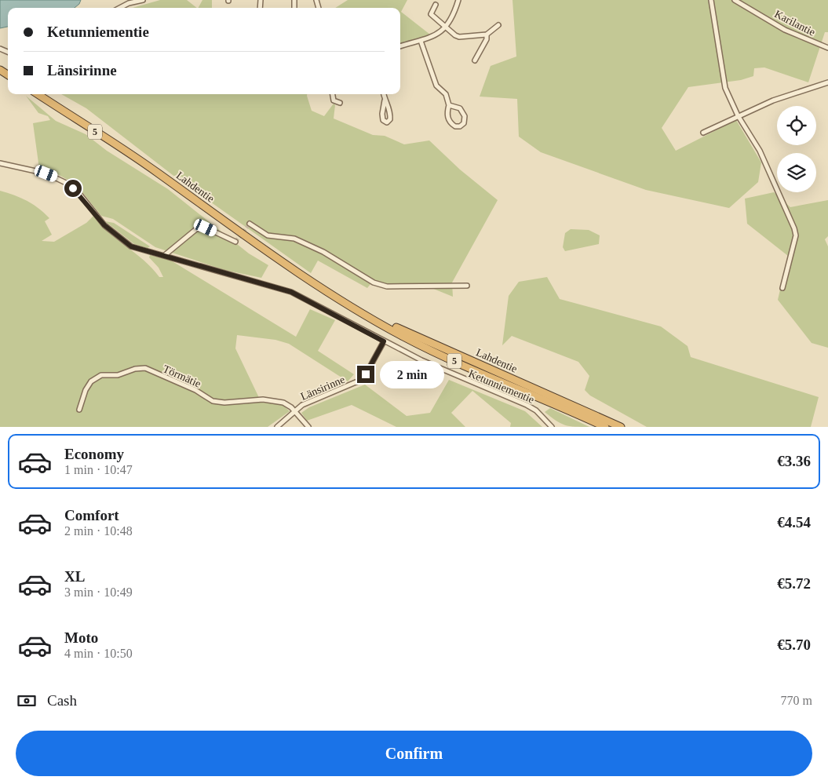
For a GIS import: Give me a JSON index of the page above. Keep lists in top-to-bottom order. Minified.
{"streets":{"highway":["5","Lahdentie"],"street":["Karilantie","Törmätie","Ketunniementie","Länsirinne"]},"crossings":[["Törmätie","Länsirinne"],["Ketunniementie","Länsirinne"]],"page":{"banner":["Ketunniementie","Länsirinne"],"bubble":"2 min","list":[{"name":"Economy","note":"1 min · 10:47","value":"€3.36"},{"name":"Comfort","note":"2 min · 10:48","value":"€4.54"},{"name":"XL","note":"3 min · 10:49","value":"€5.72"},{"name":"Moto","note":"4 min · 10:50","value":"€5.70"}],"pay":["Cash","770 m"],"buttons":"Confirm"}}
